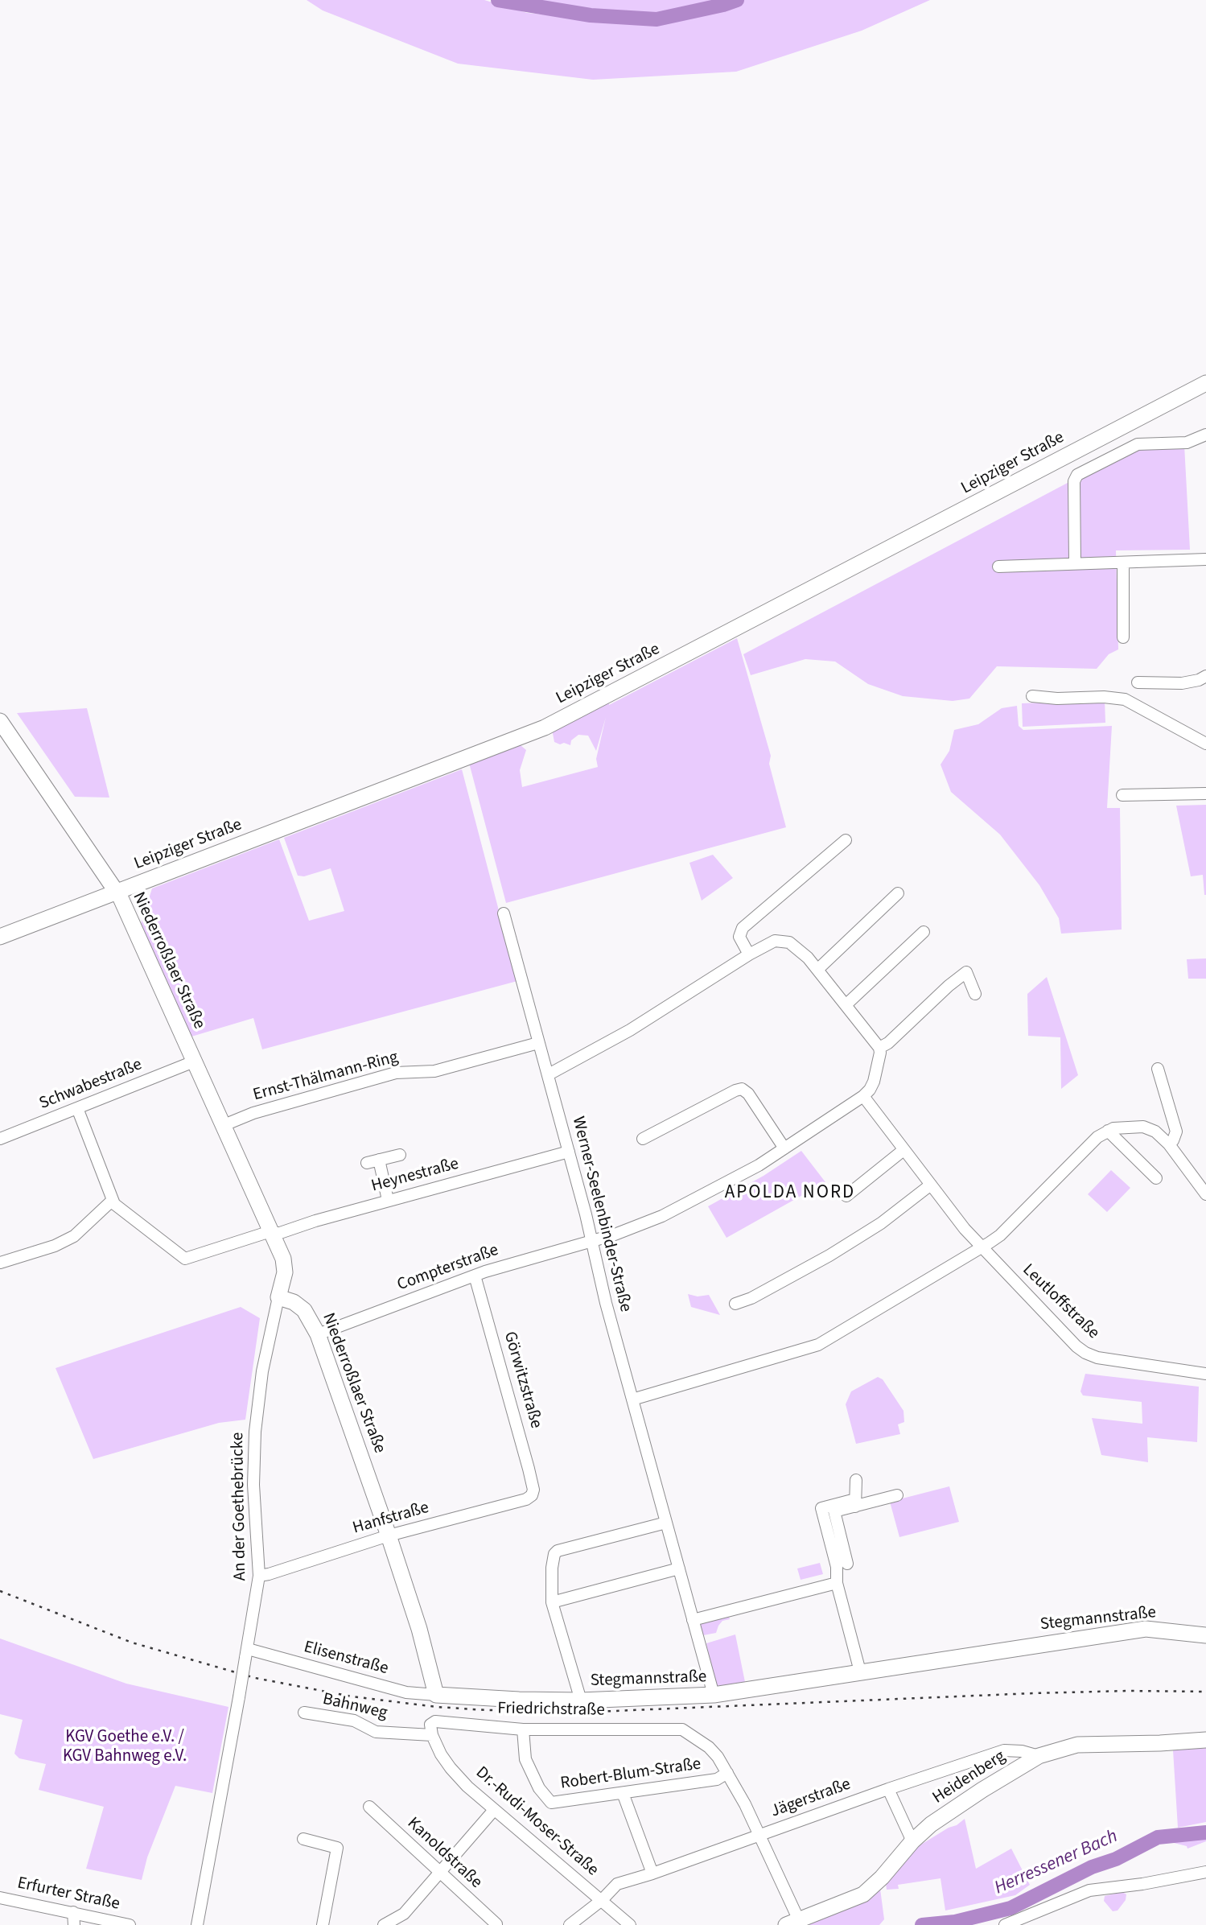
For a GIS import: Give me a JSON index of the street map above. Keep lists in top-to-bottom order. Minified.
{"streets":{"main road":["Leipziger Straße","Niederroßlaer Straße","Stegmannstraße","Heidenberg"],"street":["Ernst-Thälmann-Ring","Schwabestraße","Heynestraße","Werner-Seelenbinder-Straße","Compterstraße","Leutloffstraße","Görwitzstraße","An der Goethebrücke","Hanfstraße","Elisenstraße","Bahnweg","Friedrichstraße","Robert-Blum-Straße","Jägerstraße","Dr.-Rudi-Moser-Straße","Kanoldstraße","Erfurter Straße"]},"crossings":[["Leipziger Straße","Niederroßlaer Straße"],["Niederroßlaer Straße","Ernst-Thälmann-Ring"],["Niederroßlaer Straße","Schwabestraße"],["Niederroßlaer Straße","Heynestraße"],["Niederroßlaer Straße","Compterstraße"],["Niederroßlaer Straße","An der Goethebrücke"],["Niederroßlaer Straße","Hanfstraße"],["Niederroßlaer Straße","Stegmannstraße"],["Niederroßlaer Straße","Elisenstraße"],["Ernst-Thälmann-Ring","Werner-Seelenbinder-Straße"],["Heynestraße","Werner-Seelenbinder-Straße"],["Werner-Seelenbinder-Straße","Compterstraße"],["Werner-Seelenbinder-Straße","Stegmannstraße"],["Compterstraße","Görwitzstraße"],["Görwitzstraße","Hanfstraße"],["An der Goethebrücke","Hanfstraße"],["An der Goethebrücke","Elisenstraße"],["Stegmannstraße","Elisenstraße"],["Bahnweg","Friedrichstraße"],["Bahnweg","Dr.-Rudi-Moser-Straße"],["Friedrichstraße","Robert-Blum-Straße"],["Friedrichstraße","Dr.-Rudi-Moser-Straße"],["Heidenberg","Jägerstraße"],["Jägerstraße","Dr.-Rudi-Moser-Straße"]],"districts":["APOLDA NORD"],"water":["Herressener Bach"],"parks":["KGV Goethe e.V. / KGV Bahnweg e.V."]}
